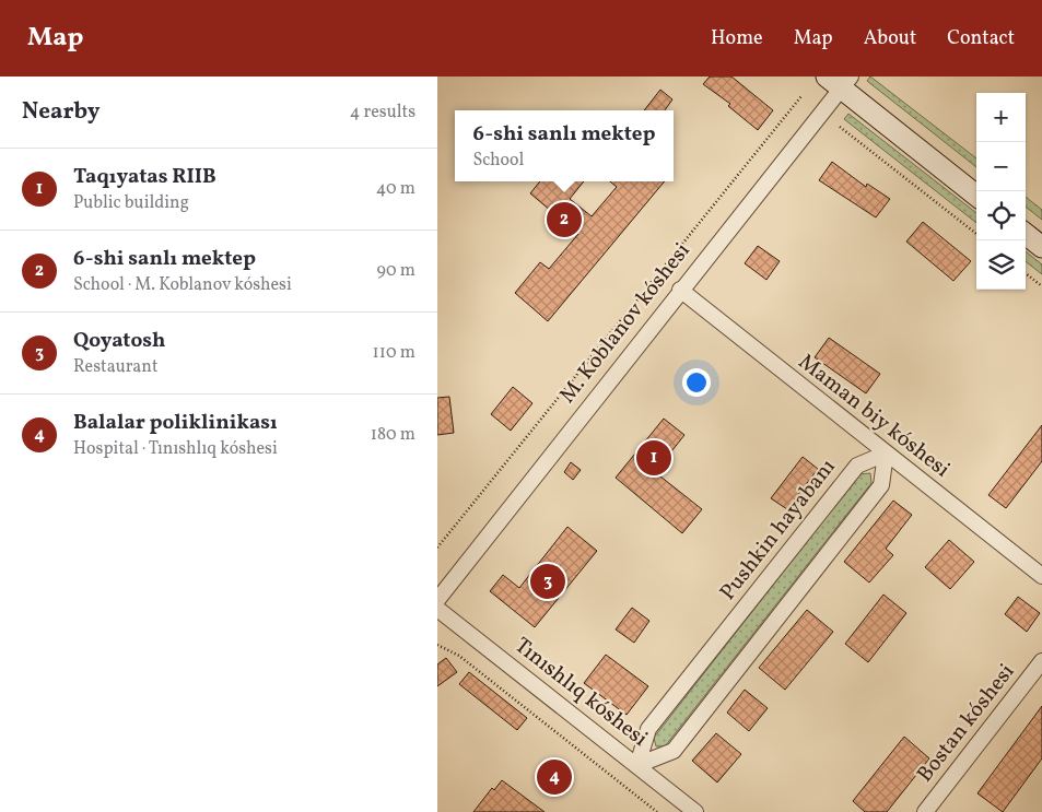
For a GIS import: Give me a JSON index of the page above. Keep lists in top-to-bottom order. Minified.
{"streets":{"street":["M. Koblanov kóshesi","Maman biy kóshesi","Pushkin hayabanı","Tınıshlıq kóshesi","Bostan kóshesi"]},"crossings":[["M. Koblanov kóshesi","Maman biy kóshesi"],["Maman biy kóshesi","Pushkin hayabanı"],["Pushkin hayabanı","Tınıshlıq kóshesi"]],"page":{"header":"Map","nav":["Home","Map","About","Contact"],"heading":["Nearby","4 results"],"map_buttons":["+","−"],"popup":["6-shi sanlı mektep","School"],"list":[{"mark":"1","name":"Taqıyatas RIIB","note":"Public building","value":"40 m"},{"mark":"2","name":"6-shi sanlı mektep","note":"School · M. Koblanov kóshesi","value":"90 m"},{"mark":"3","name":"Qoyatosh","note":"Restaurant","value":"110 m"},{"mark":"4","name":"Balalar poliklinikası","note":"Hospital · Tınıshlıq kóshesi","value":"180 m"}],"pins":["2","1","3","4"]}}
